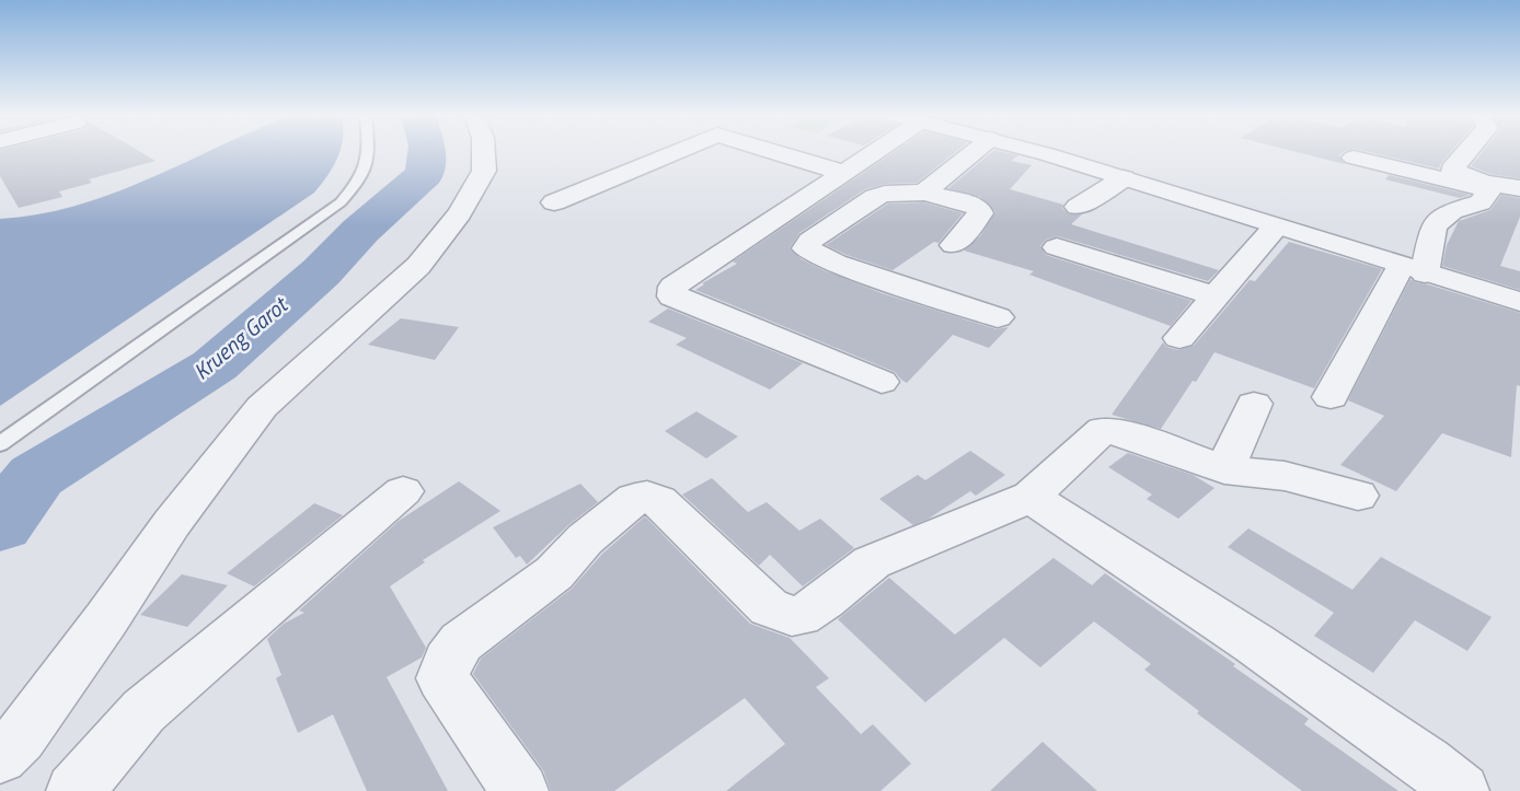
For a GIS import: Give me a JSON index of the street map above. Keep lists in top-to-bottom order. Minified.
{"water":["Krueng Garot"]}
